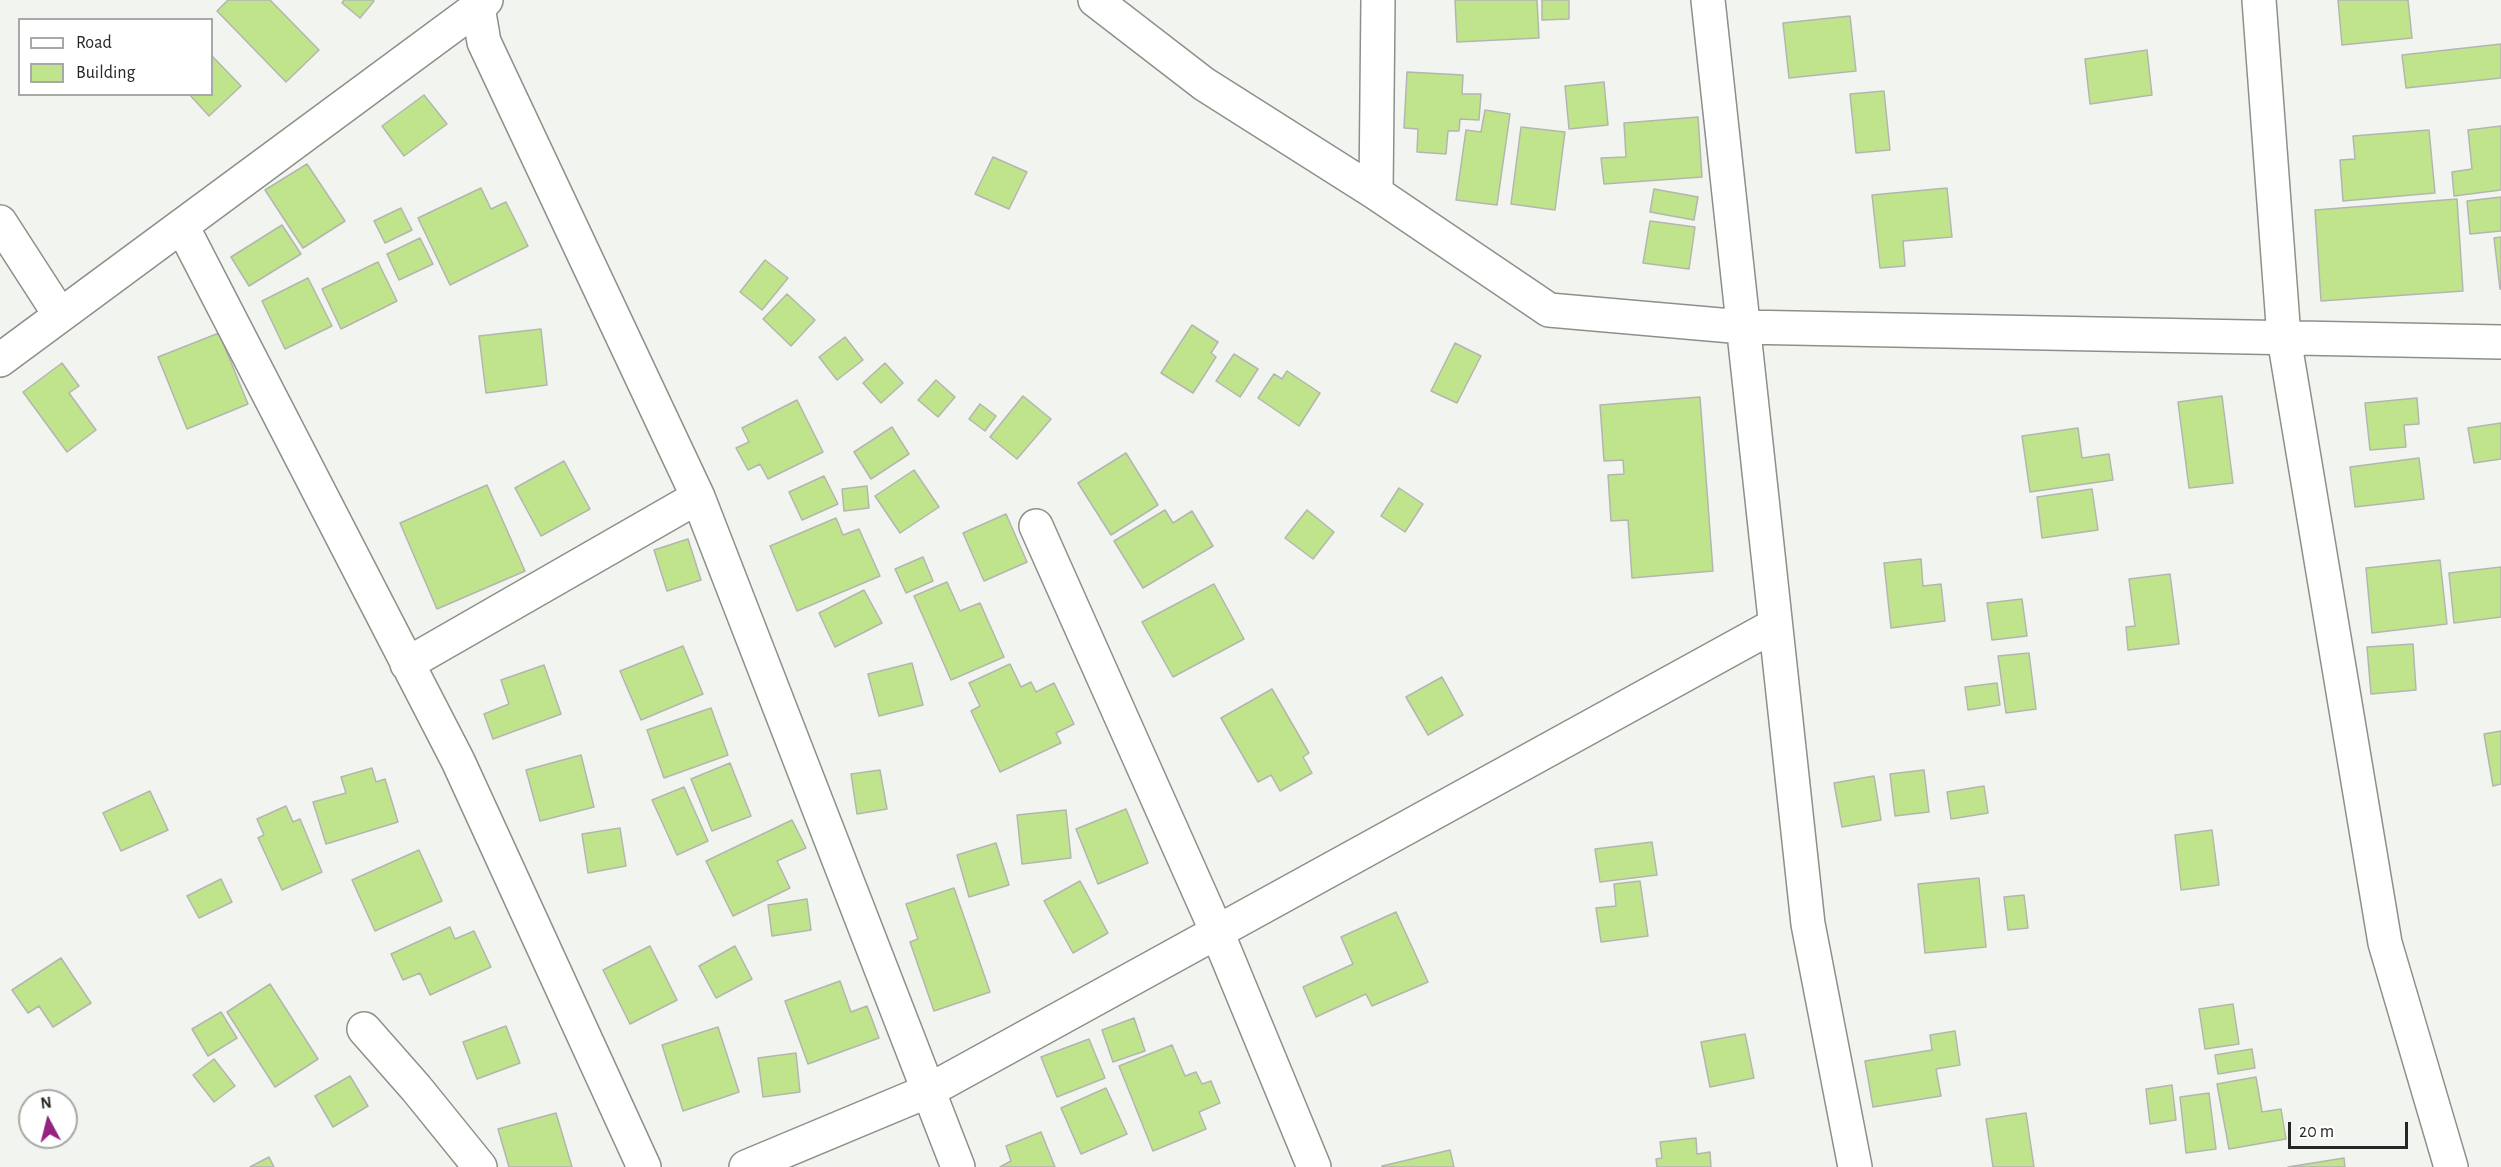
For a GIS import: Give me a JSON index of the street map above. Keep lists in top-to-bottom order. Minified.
{"legend":["Road","Building"],"scale_bar":"20 m","north":"top"}
